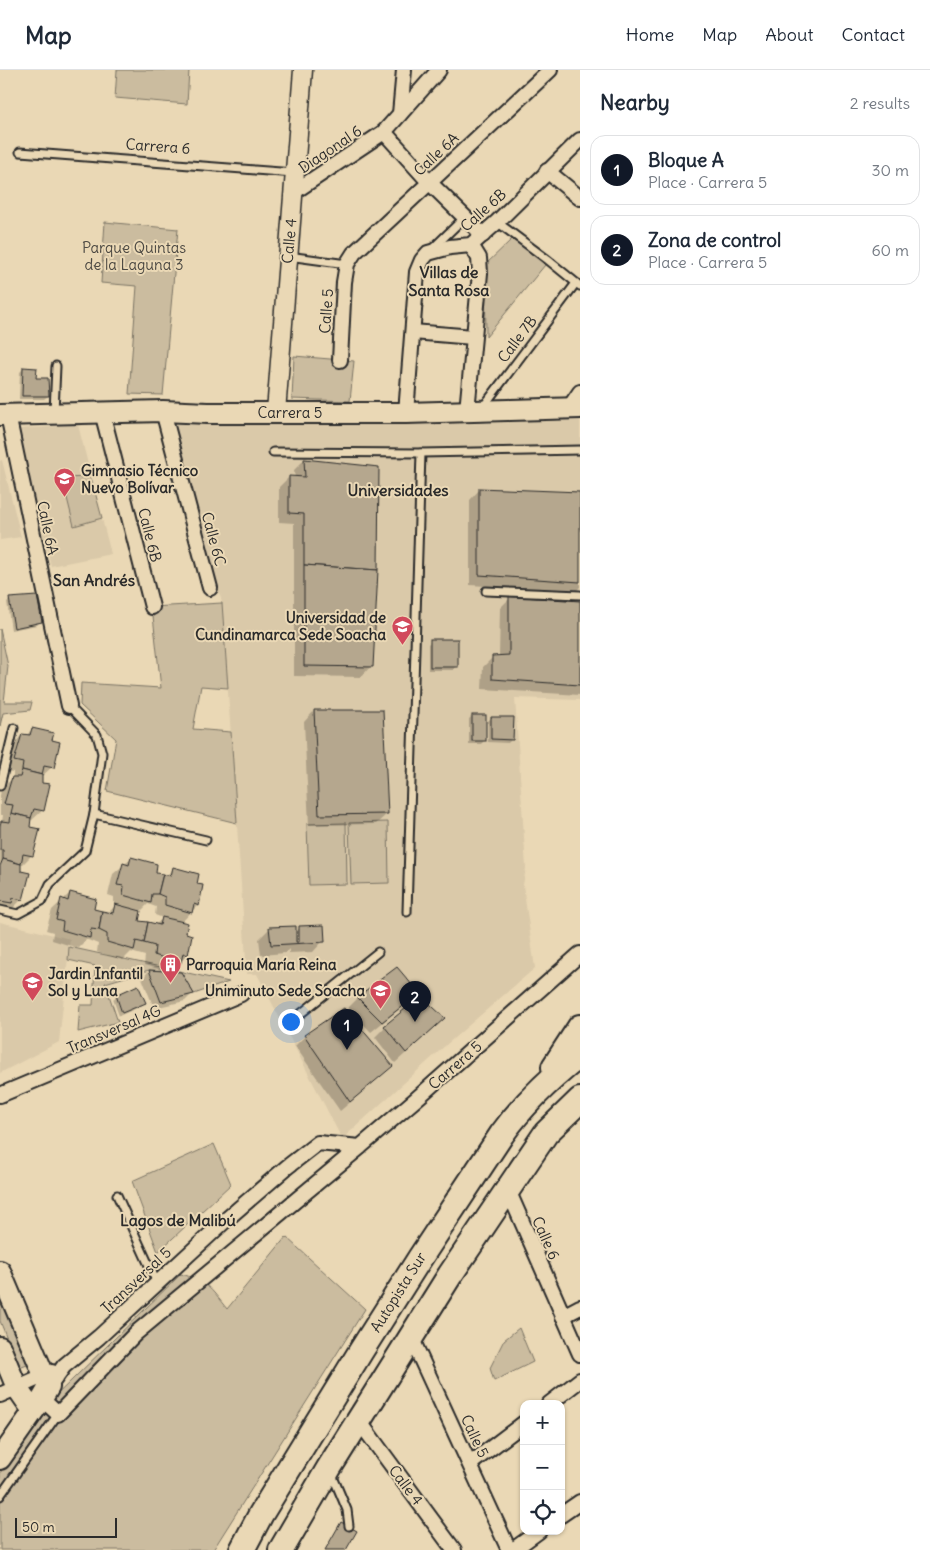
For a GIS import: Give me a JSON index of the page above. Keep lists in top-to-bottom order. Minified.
{"streets":{"highway":["Autopista Sur"],"main road":["Carrera 5"],"street":["Diagonal 6","Calle 6A","Calle 6B","Calle 4","Calle 5","Calle 6C","Transversal 4G","Calle 6","Transversal 5"],"lane":["Carrera 6","Calle 7B"]},"crossings":[["Carrera 6","Calle 4"],["Diagonal 6","Calle 4"],["Calle 6A","Calle 5"],["Calle 6A","Carrera 5"],["Calle 6B","Carrera 5"],["Calle 4","Carrera 5"],["Calle 7B","Carrera 5"],["Carrera 5","Calle 6C"],["Carrera 5","Transversal 5"]],"districts":["Villas de Santa Rosa","Universidades","San Andrés","Lagos de Malibú"],"parks":["Parque Quintas de la Laguna 3"],"places":{"school or university":["Gimnasio Técnico Nuevo Bolívar","Universidad de Cundinamarca Sede Soacha","Jardin Infantil Sol y Luna","Uniminuto Sede Soacha"],"building":["Parroquia María Reina"]},"scale_bar":"50 m","page":{"header":"Map","nav":["Home","Map","About","Contact"],"heading":["Nearby","2 results"],"list":[{"mark":"1","name":"Bloque A","note":"Place · Carrera 5","value":"30 m"},{"mark":"2","name":"Zona de control","note":"Place · Carrera 5","value":"60 m"}],"pins":["2","1"],"map_buttons":["+","−"],"scale":"50 m"}}
